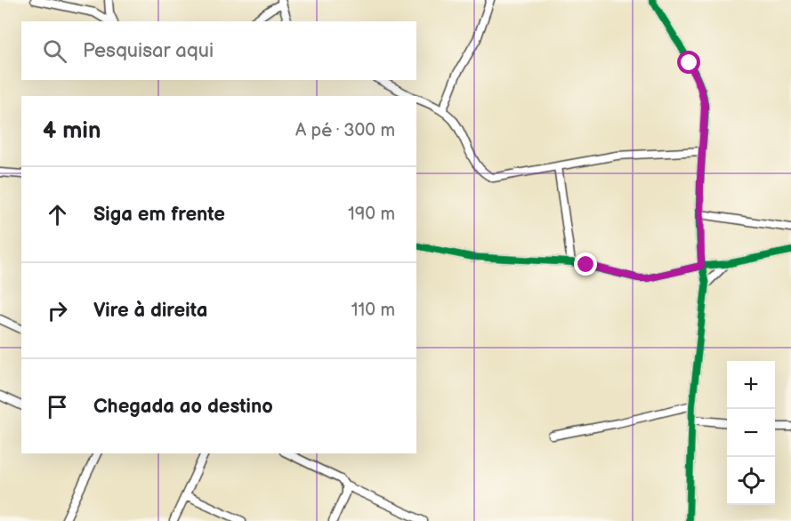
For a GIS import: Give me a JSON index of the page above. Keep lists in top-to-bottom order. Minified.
{"page":{"search":"Pesquisar aqui","heading":["4 min","A pé · 300 m"],"list":[["Siga em frente","190 m"],["Vire à direita","110 m"],"Chegada ao destino"],"map_buttons":["+","−"]}}
